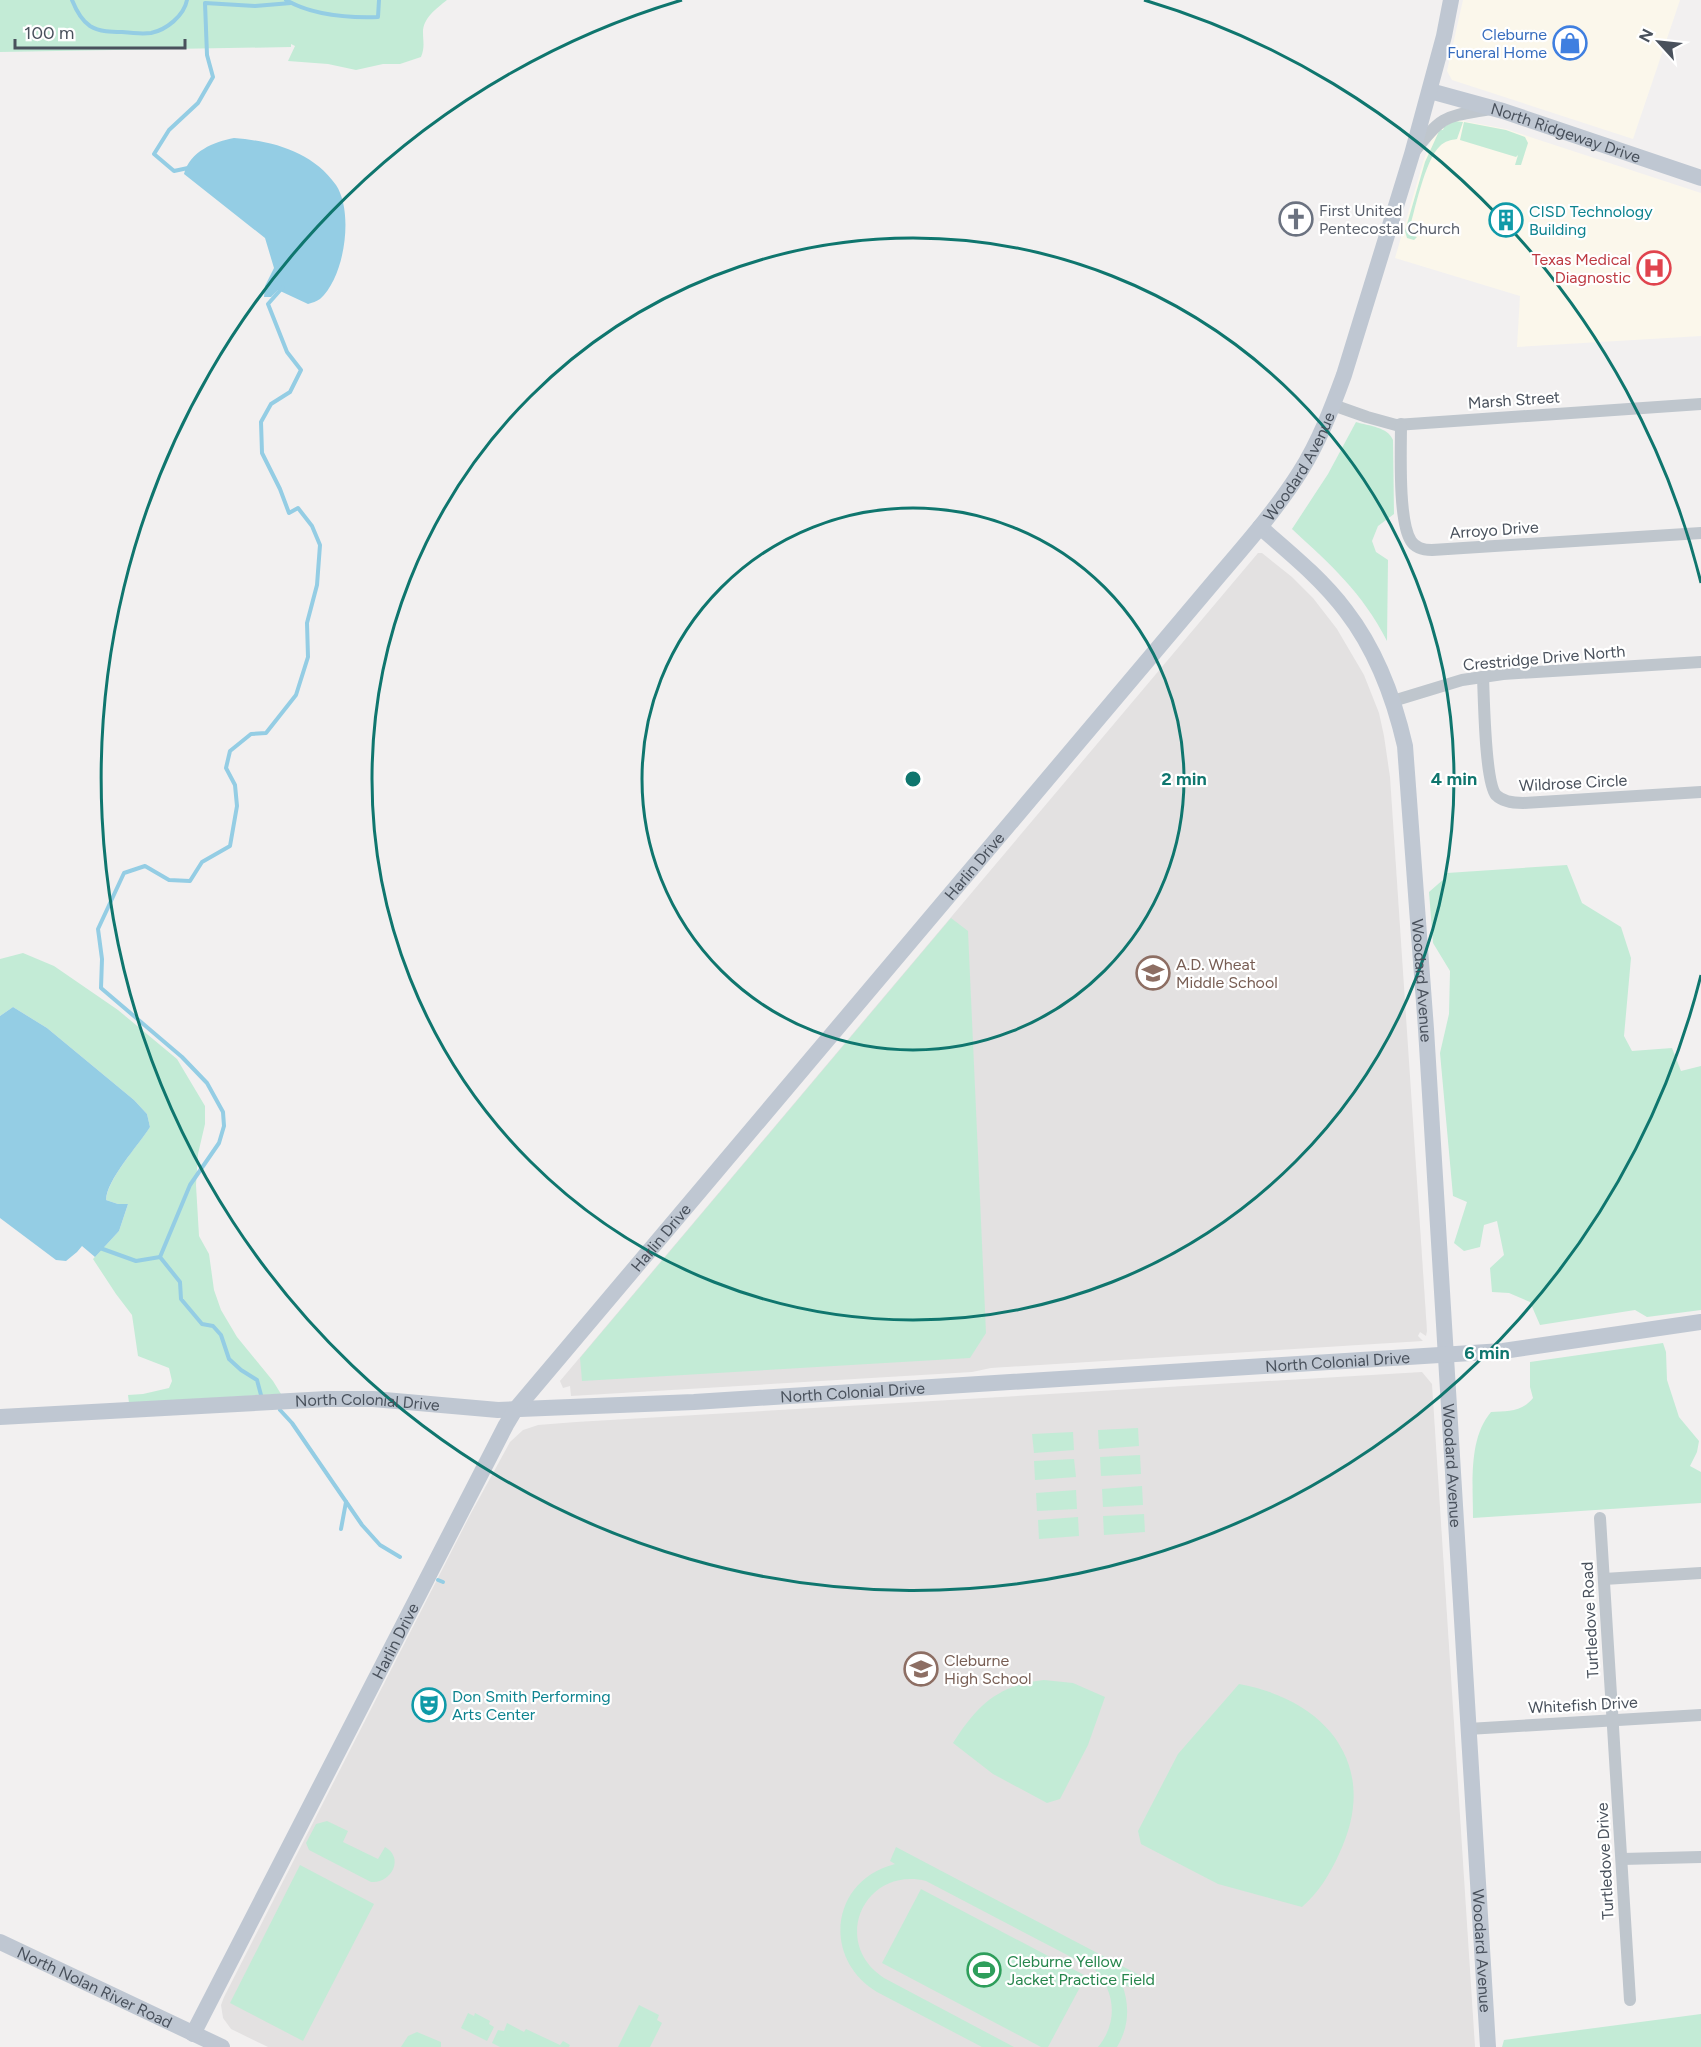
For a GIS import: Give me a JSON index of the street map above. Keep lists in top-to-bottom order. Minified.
{"streets":{"street":["North Ridgeway Drive","Marsh Street","Woodard Avenue","Arroyo Drive","Crestridge Drive North","Wildrose Circle","Harlin Drive","North Colonial Drive","Turtledove Road","Whitefish Drive","Turtledove Drive","North Nolan River Road"]},"crossings":[["North Ridgeway Drive","Woodard Avenue"],["Marsh Street","Woodard Avenue"],["Marsh Street","Arroyo Drive"],["Woodard Avenue","Crestridge Drive North"],["Woodard Avenue","Harlin Drive"],["Woodard Avenue","North Colonial Drive"],["Woodard Avenue","Whitefish Drive"],["Crestridge Drive North","Wildrose Circle"],["Harlin Drive","North Colonial Drive"],["Harlin Drive","North Nolan River Road"],["Turtledove Road","Whitefish Drive"],["Turtledove Road","Turtledove Drive"],["Whitefish Drive","Turtledove Drive"]],"places":{"shop":["Cleburne Funeral Home"],"church":["First United Pentecostal Church"],"building":["CISD Technology Building"],"hospital":["Texas Medical Diagnostic"],"school or university":["A.D. Wheat Middle School","Cleburne High School"],"theatre":["Don Smith Performing Arts Center"],"sports":["Cleburne Yellow Jacket Practice Field"]},"scale_bar":"100 m","north":"top left","rings":["2 min","4 min","6 min"]}
